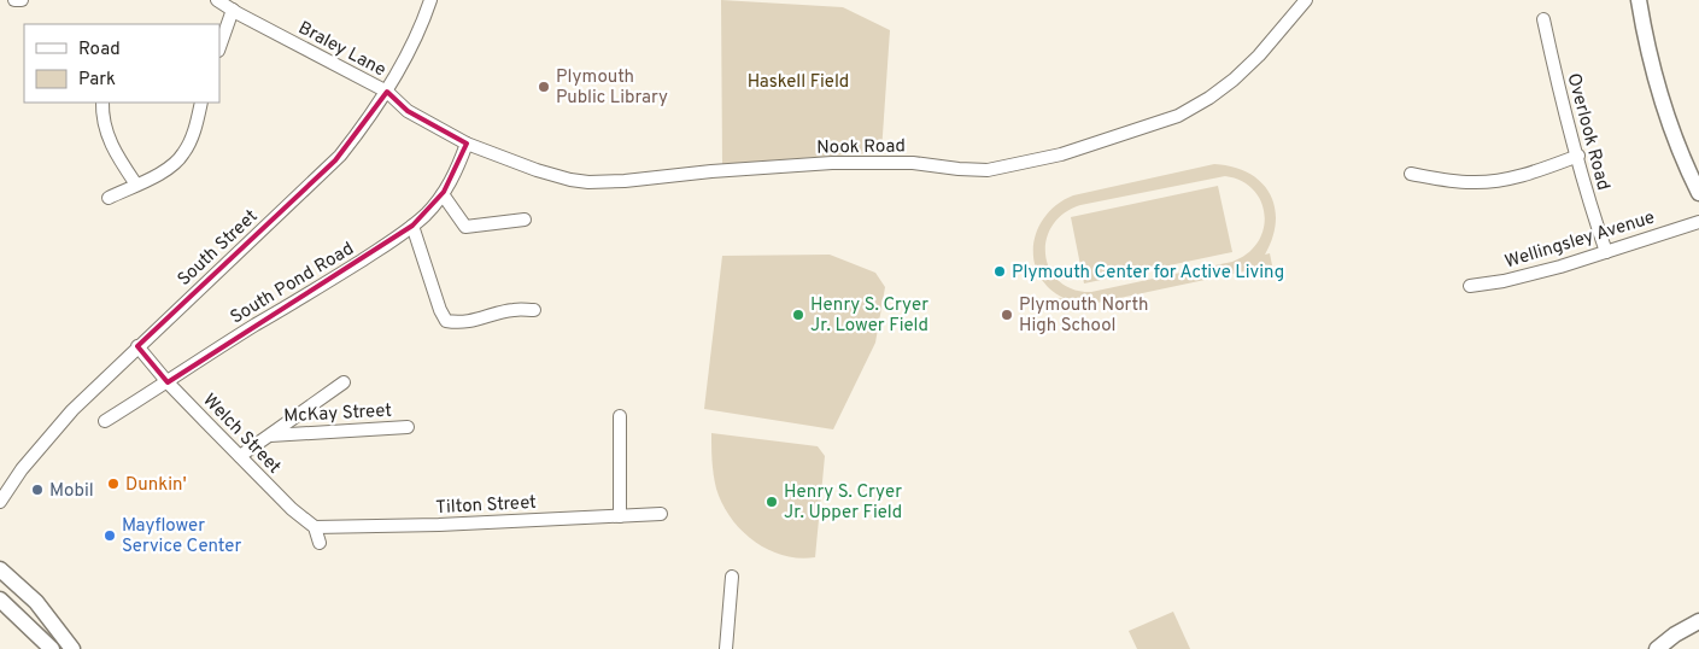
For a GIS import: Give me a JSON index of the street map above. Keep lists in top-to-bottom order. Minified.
{"streets":{"street":["Braley Lane","Overlook Road","Nook Road","Wellingsley Avenue","South Street","South Pond Road","McKay Street","Welch Street","Tilton Street"]},"crossings":[["Braley Lane","Nook Road"],["Braley Lane","South Street"],["Overlook Road","Wellingsley Avenue"],["Nook Road","South Street"],["Nook Road","South Pond Road"],["South Street","Welch Street"],["South Pond Road","Welch Street"],["Welch Street","Tilton Street"]],"parks":["Haskell Field"],"places":["Plymouth Public Library","Plymouth Center for Active Living","Henry S. Cryer Jr. Lower Field","Plymouth North High School","Dunkin'","Mobil","Henry S. Cryer Jr. Upper Field","Mayflower Service Center"],"legend":["Road","Park"]}
